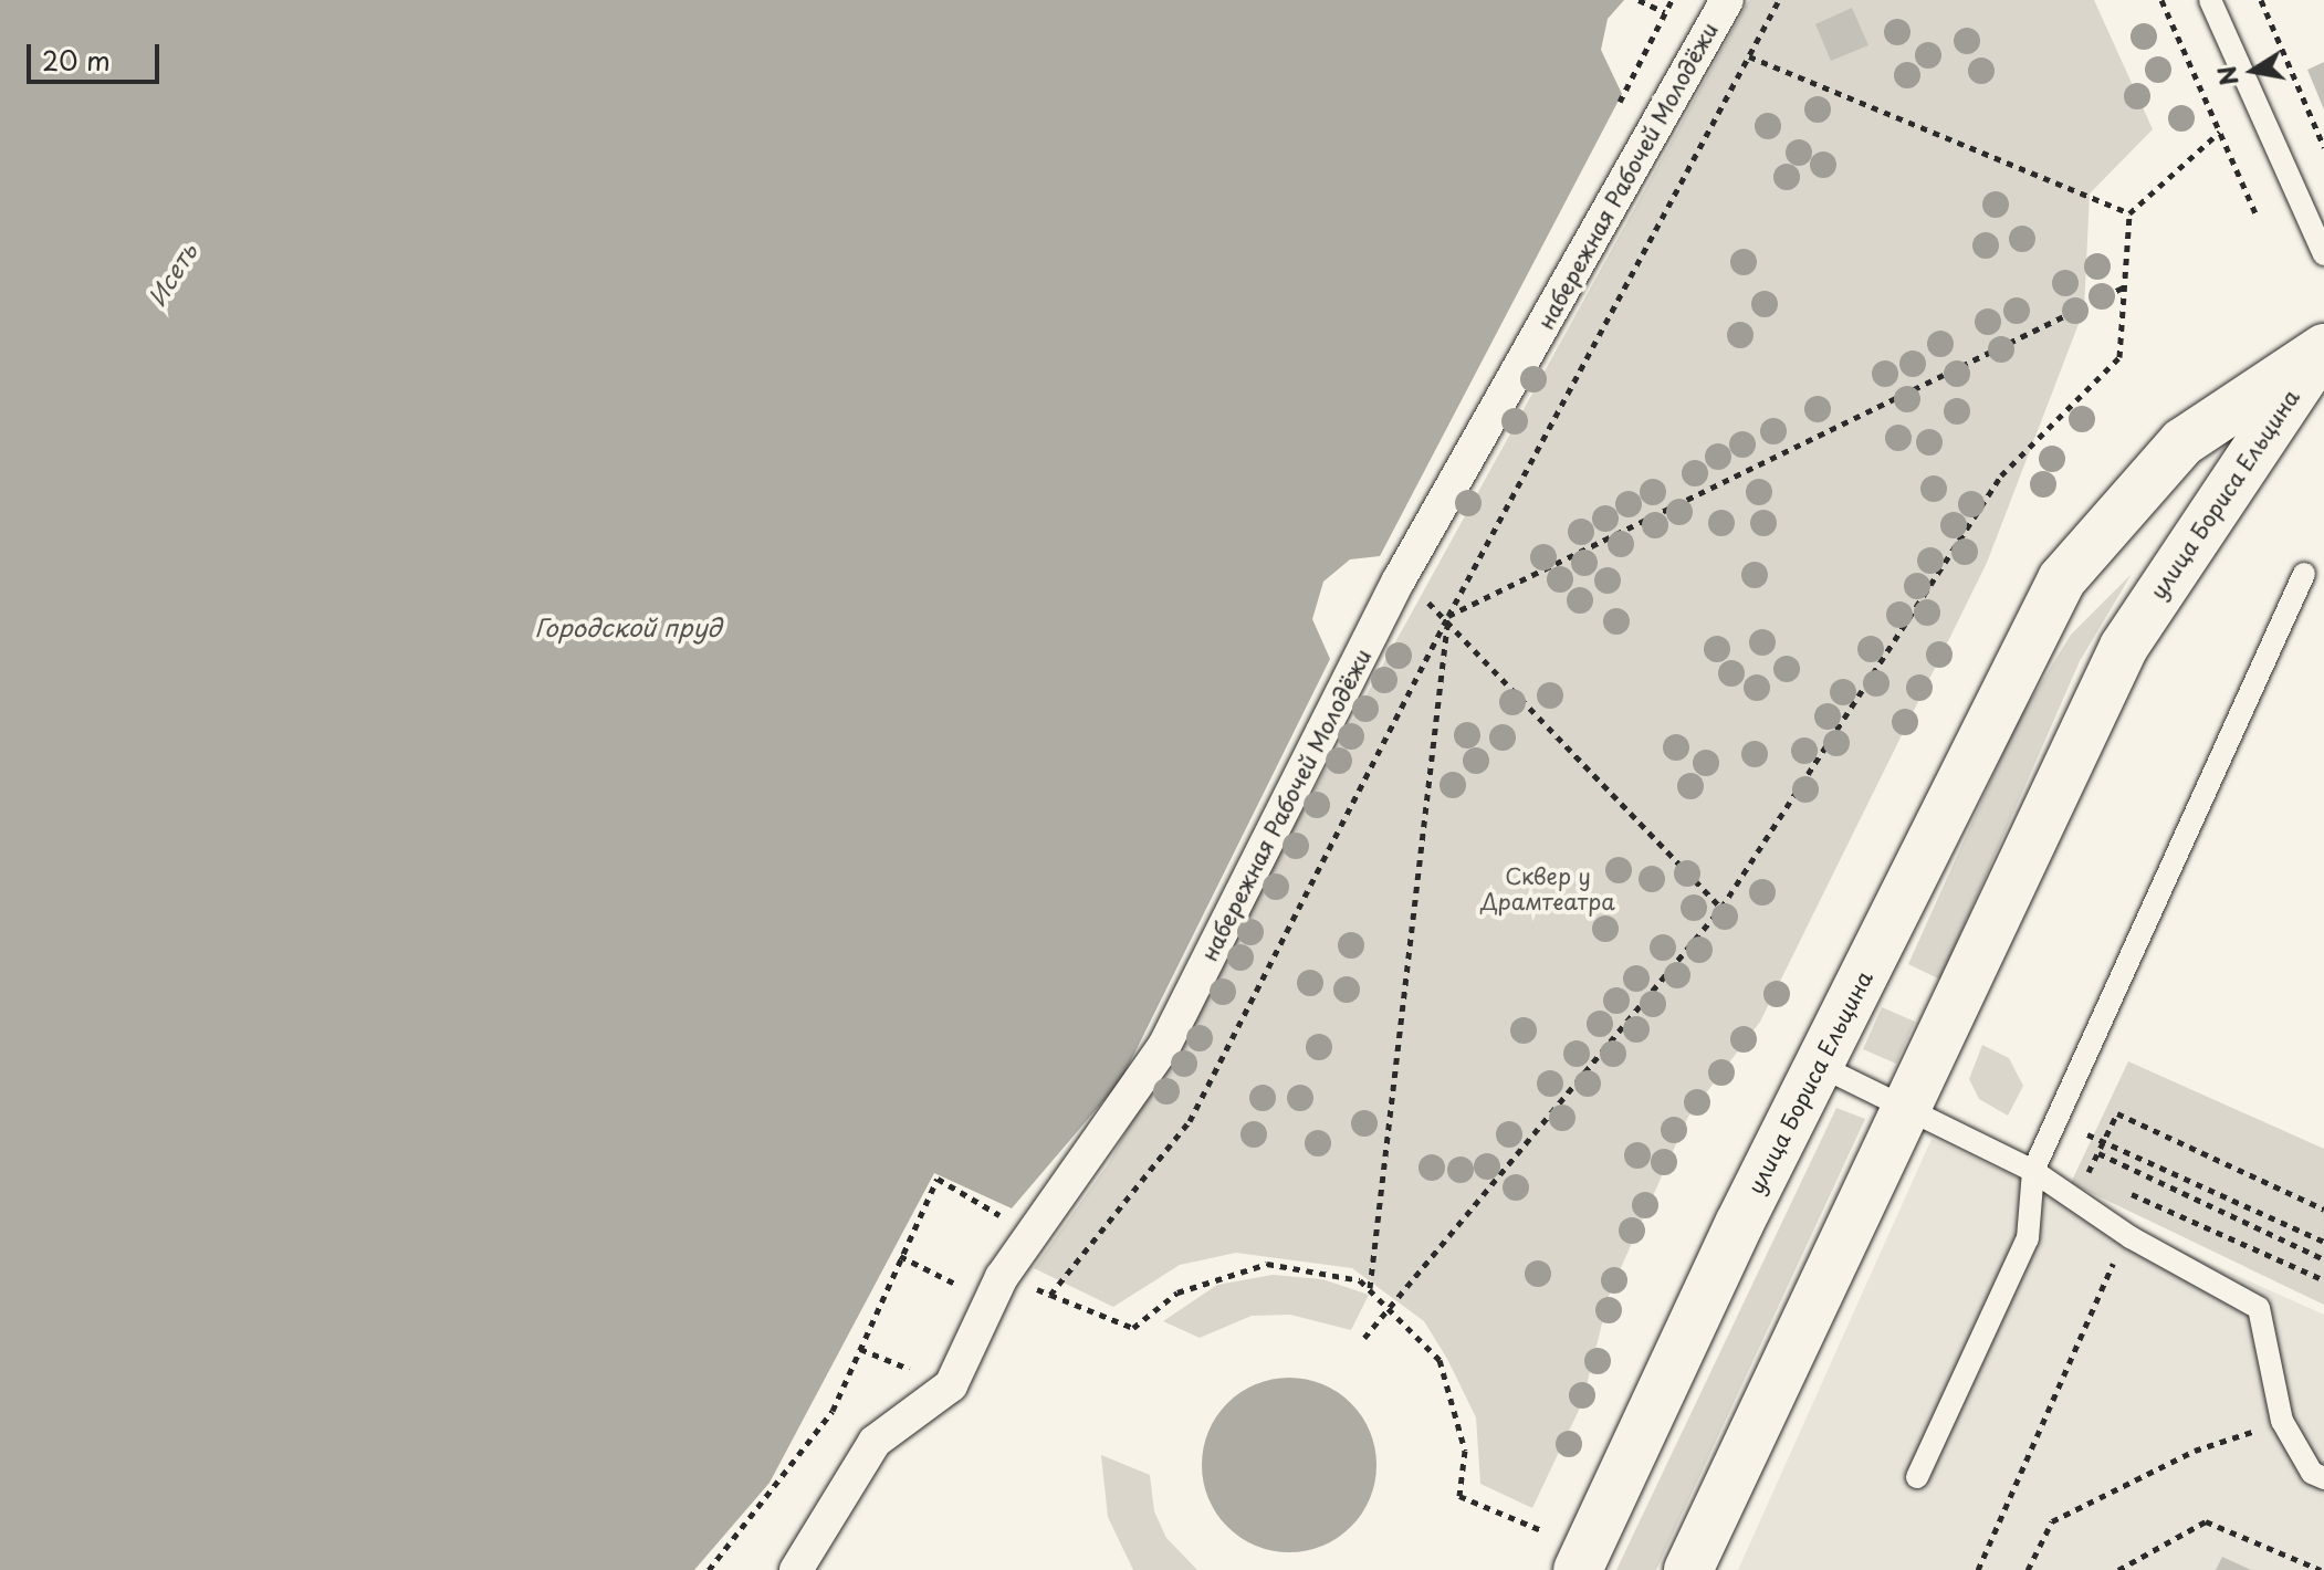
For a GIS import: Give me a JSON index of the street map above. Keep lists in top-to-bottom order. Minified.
{"streets":{"street":["набережная Рабочей Молодёжи","улица Бориса Ельцина"]},"water":["Исеть","Городской пруд"],"parks":["Сквер у Драмтеатра"],"scale_bar":"20 m","north":"left"}
